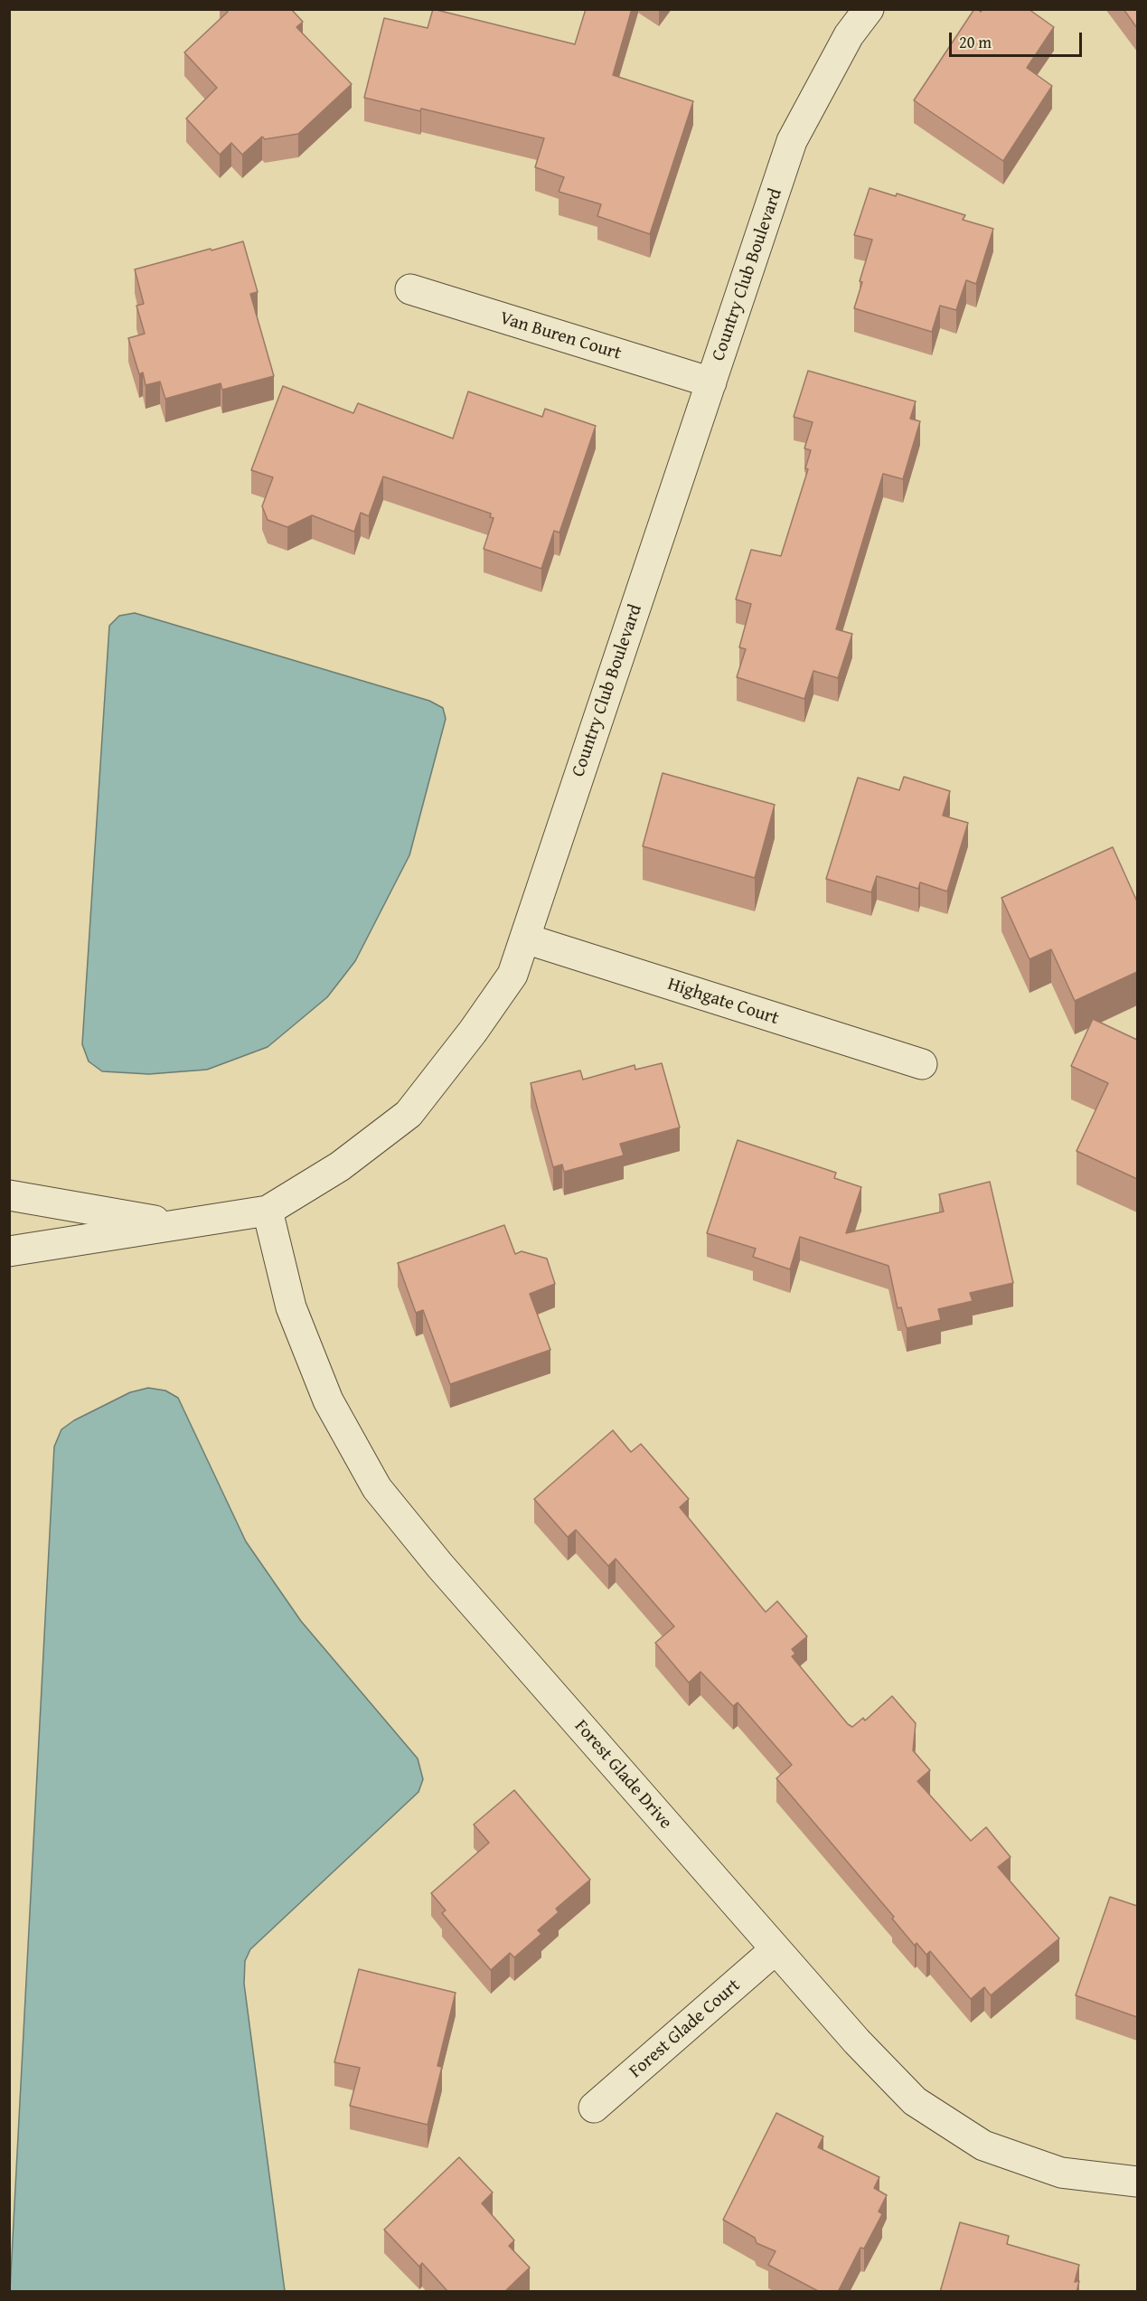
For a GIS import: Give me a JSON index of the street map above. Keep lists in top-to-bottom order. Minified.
{"streets":{"street":["Country Club Boulevard","Van Buren Court","Highgate Court","Forest Glade Drive","Forest Glade Court"]},"crossings":[["Country Club Boulevard","Van Buren Court"],["Country Club Boulevard","Highgate Court"],["Country Club Boulevard","Forest Glade Drive"],["Forest Glade Drive","Forest Glade Court"]],"scale_bar":"20 m"}
